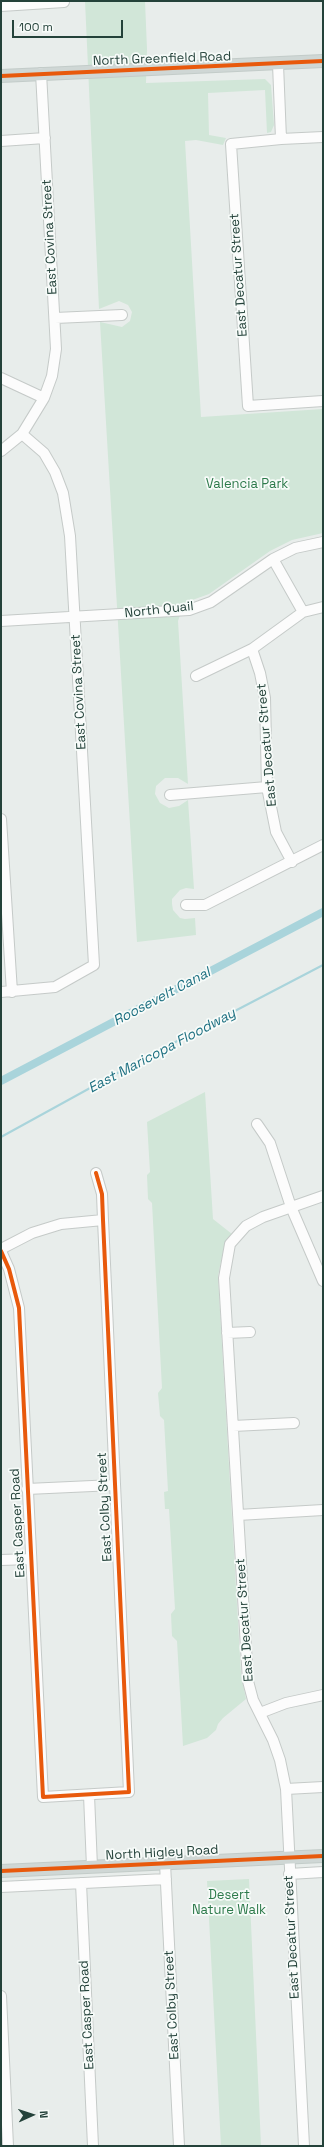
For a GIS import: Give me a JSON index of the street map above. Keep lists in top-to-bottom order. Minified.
{"streets":{"main road":["North Greenfield Road","North Higley Road"],"street":["East Covina Street","East Decatur Street","North Quail","East Colby Street","East Casper Road"]},"crossings":[["North Greenfield Road","East Covina Street"],["East Covina Street","North Quail"],["East Decatur Street","North Higley Road"],["East Colby Street","East Casper Road"],["East Colby Street","North Higley Road"],["East Casper Road","North Higley Road"]],"water":["Roosevelt Canal","East Maricopa Floodway"],"parks":["Valencia Park","Desert Nature Walk"],"scale_bar":"100 m","north":"right"}
